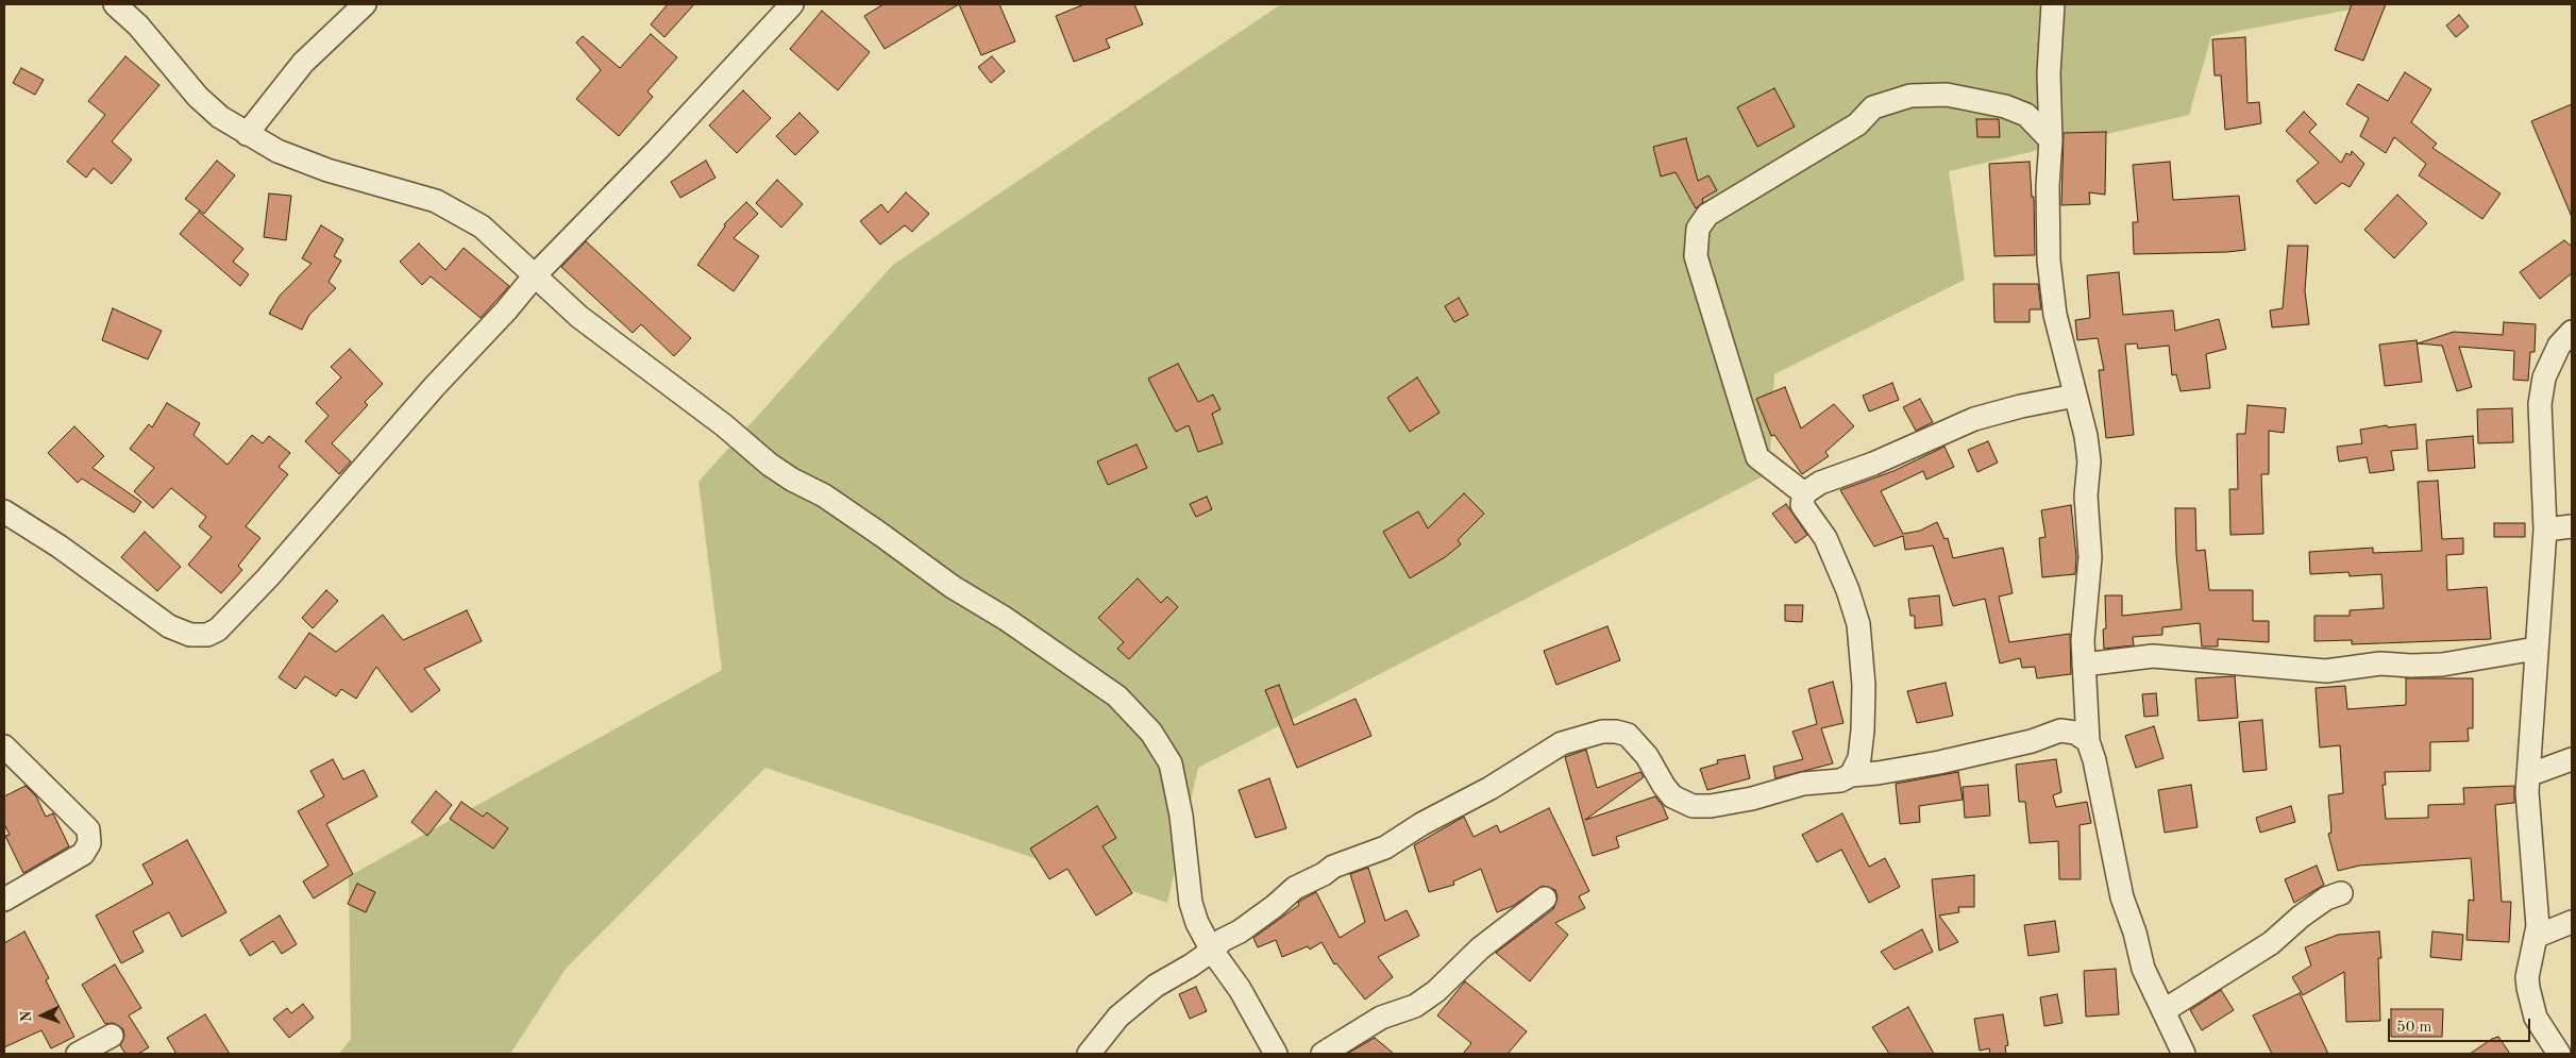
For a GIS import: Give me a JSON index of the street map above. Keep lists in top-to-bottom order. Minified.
{"scale_bar":"50 m","north":"left"}
